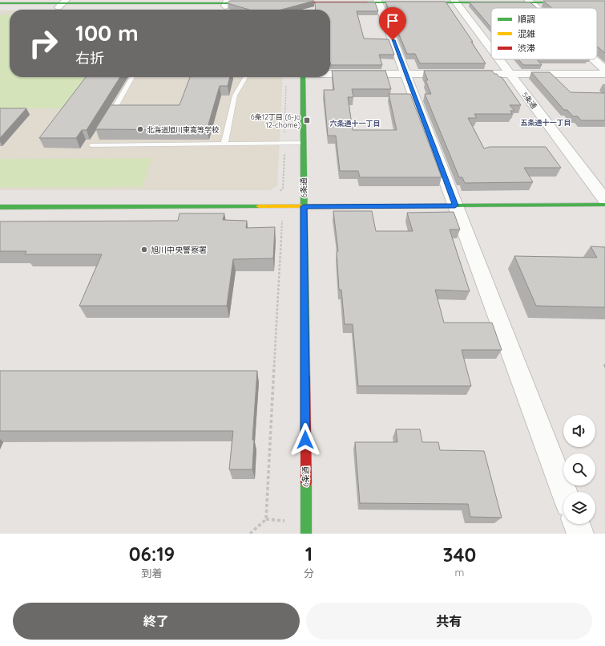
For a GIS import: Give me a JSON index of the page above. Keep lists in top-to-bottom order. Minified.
{"streets":{"street":["5条通","6条通"]},"districts":["五条通十一丁目","六条通十一丁目"],"places":{"transit":["6条12丁目 (6-jo 12-chome)"],"other":["北海道旭川東高等学校","旭川中央警察署"]},"legend":["順調","混雑","渋滞"],"page":{"turn":["100 m","右折"],"eta":["06:19","到着","1","分","340","m"],"buttons":["終了","共有"]}}
